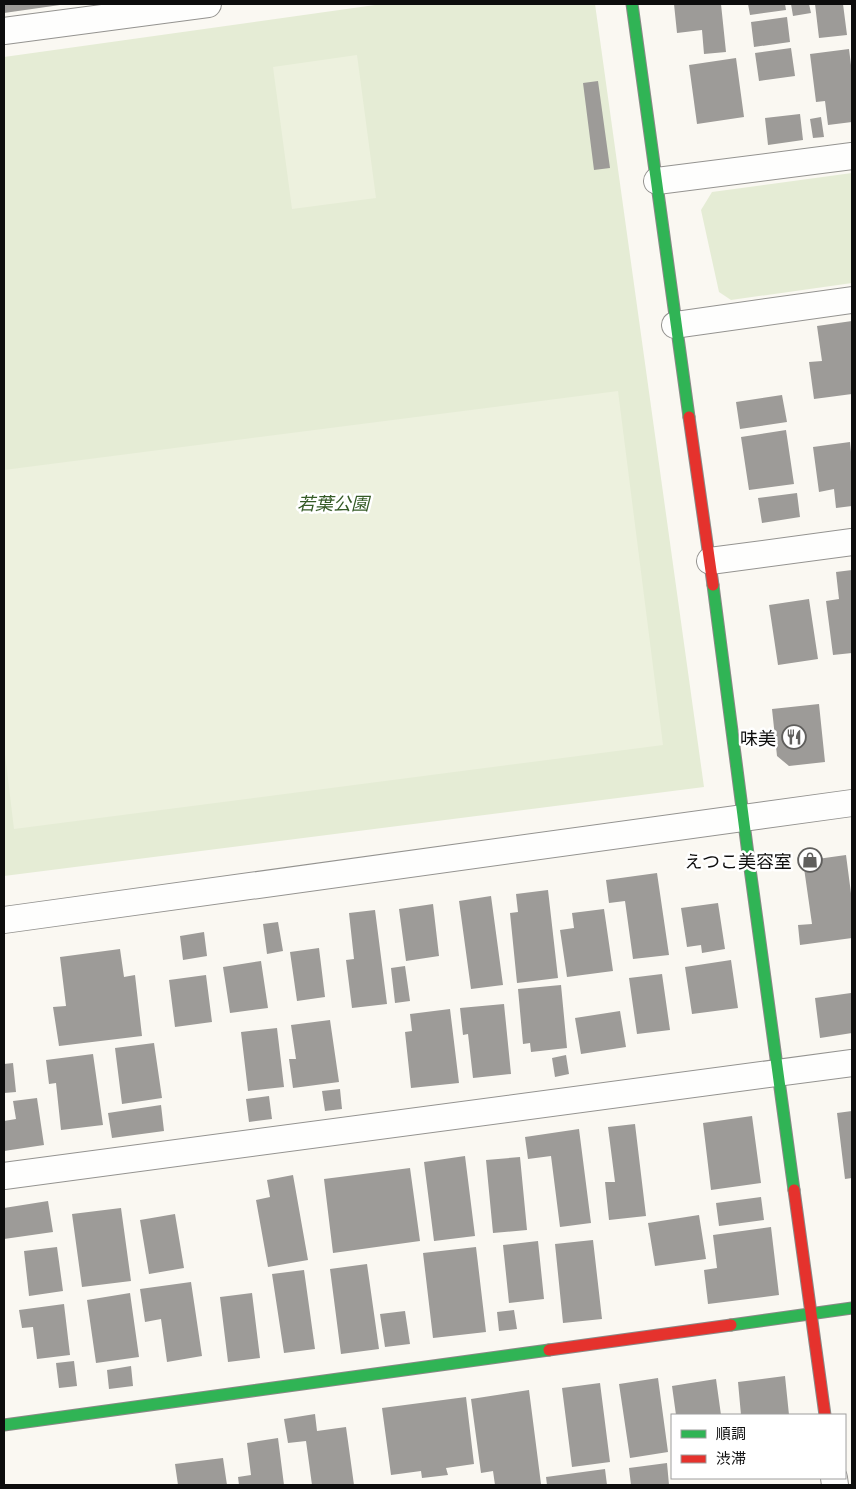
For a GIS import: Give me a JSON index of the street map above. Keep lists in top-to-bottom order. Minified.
{"parks":["若葉公園"],"places":{"restaurant":["味美"],"shop":["えつこ美容室"]},"legend":["順調","渋滞"]}
